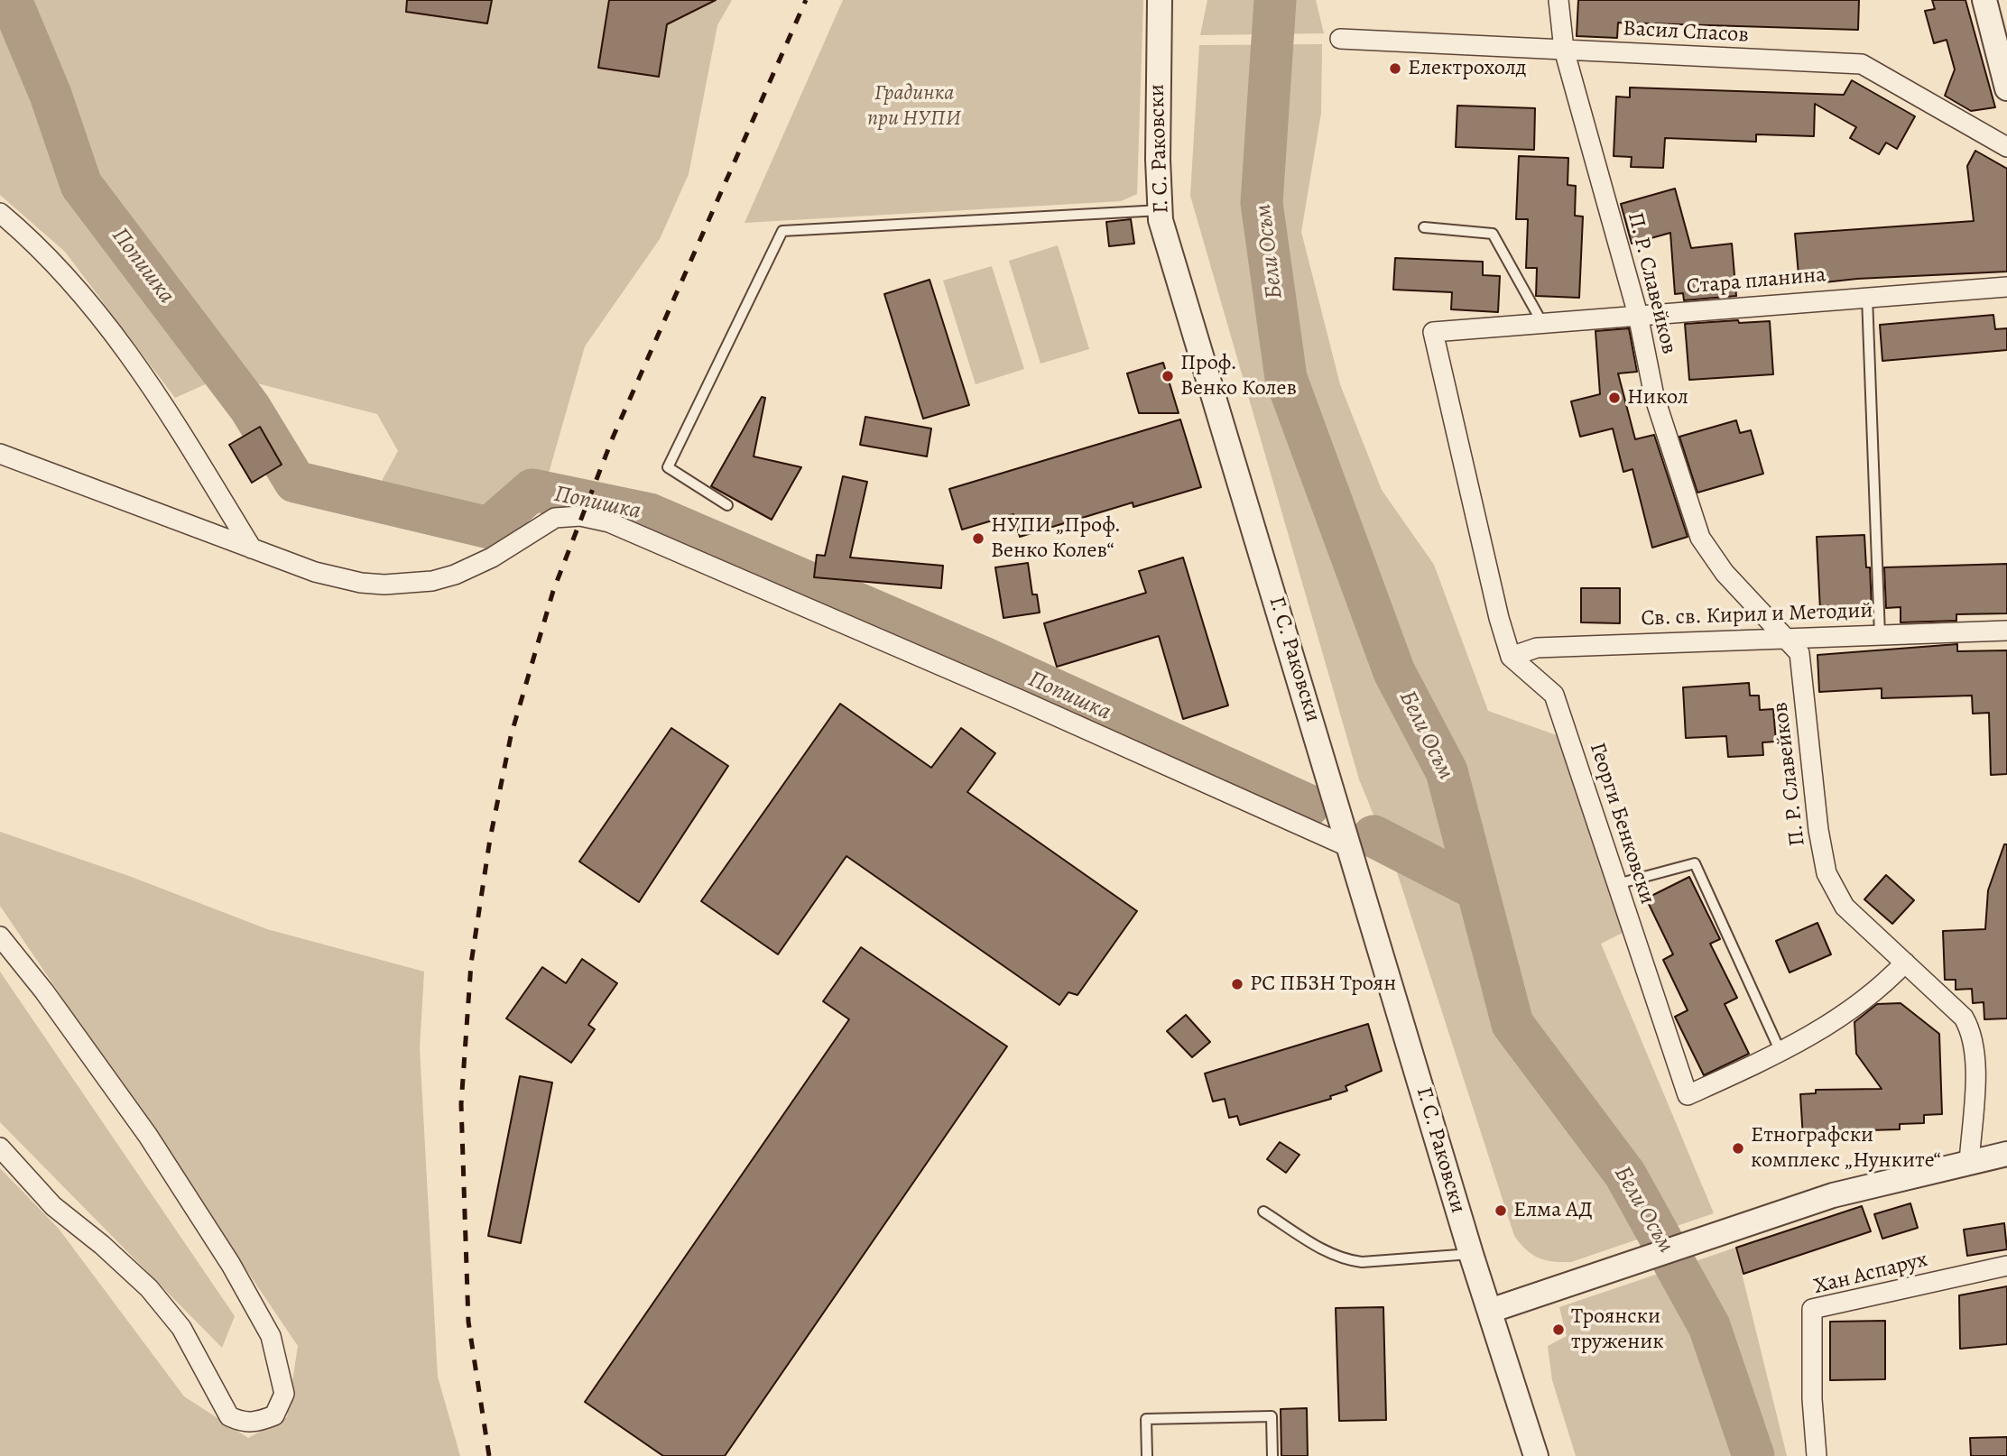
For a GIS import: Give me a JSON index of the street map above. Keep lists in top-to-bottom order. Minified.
{"streets":{"street":["Васил Спасов","Г. С. Раковски","Стара планина","П. Р. Славейков","Св. св. Кирил и Методий","Георги Бенковски","Хан Аспарух"]},"crossings":[["Васил Спасов","П. Р. Славейков"],["Стара планина","П. Р. Славейков"],["Стара планина","Св. св. Кирил и Методий"],["Стара планина","Георги Бенковски"],["П. Р. Славейков","Св. св. Кирил и Методий"],["П. Р. Славейков","Георги Бенковски"],["Св. св. Кирил и Методий","Георги Бенковски"]],"water":["Бели Осъм","Попишка"],"parks":["Градинка при НУПИ"],"places":["Електрохолд","Проф. Венко Колев","Никол","НУПИ „Проф. Венко Колев“","РС ПБЗН Троян","Етнографски комплекс „Нунките“","Елма АД","Троянски труженик"]}
